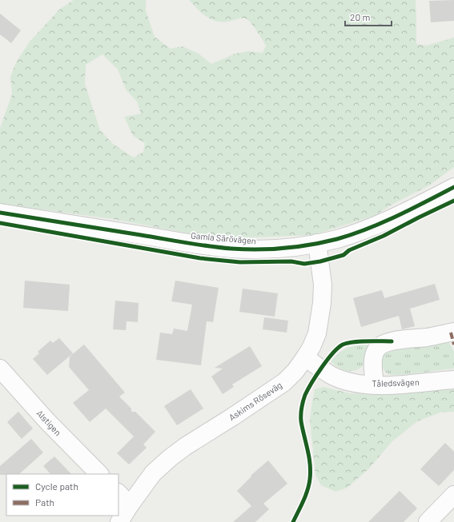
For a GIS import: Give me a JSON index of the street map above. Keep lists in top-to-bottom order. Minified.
{"streets":{"street":["Gamla Särövägen","Tåledsvägen","Askims Röseväg","Alstigen"]},"crossings":[["Gamla Särövägen","Askims Röseväg"],["Tåledsvägen","Askims Röseväg"]],"legend":["Cycle path","Path"],"scale_bar":"20 m"}
